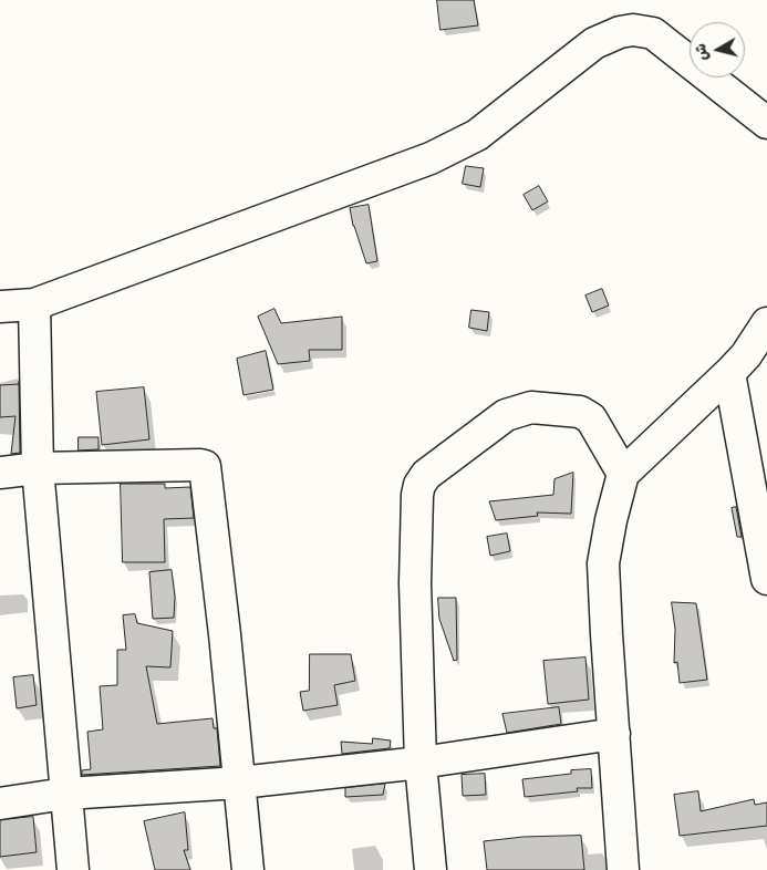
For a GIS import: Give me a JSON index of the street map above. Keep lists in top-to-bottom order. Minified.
{"north":"left"}
